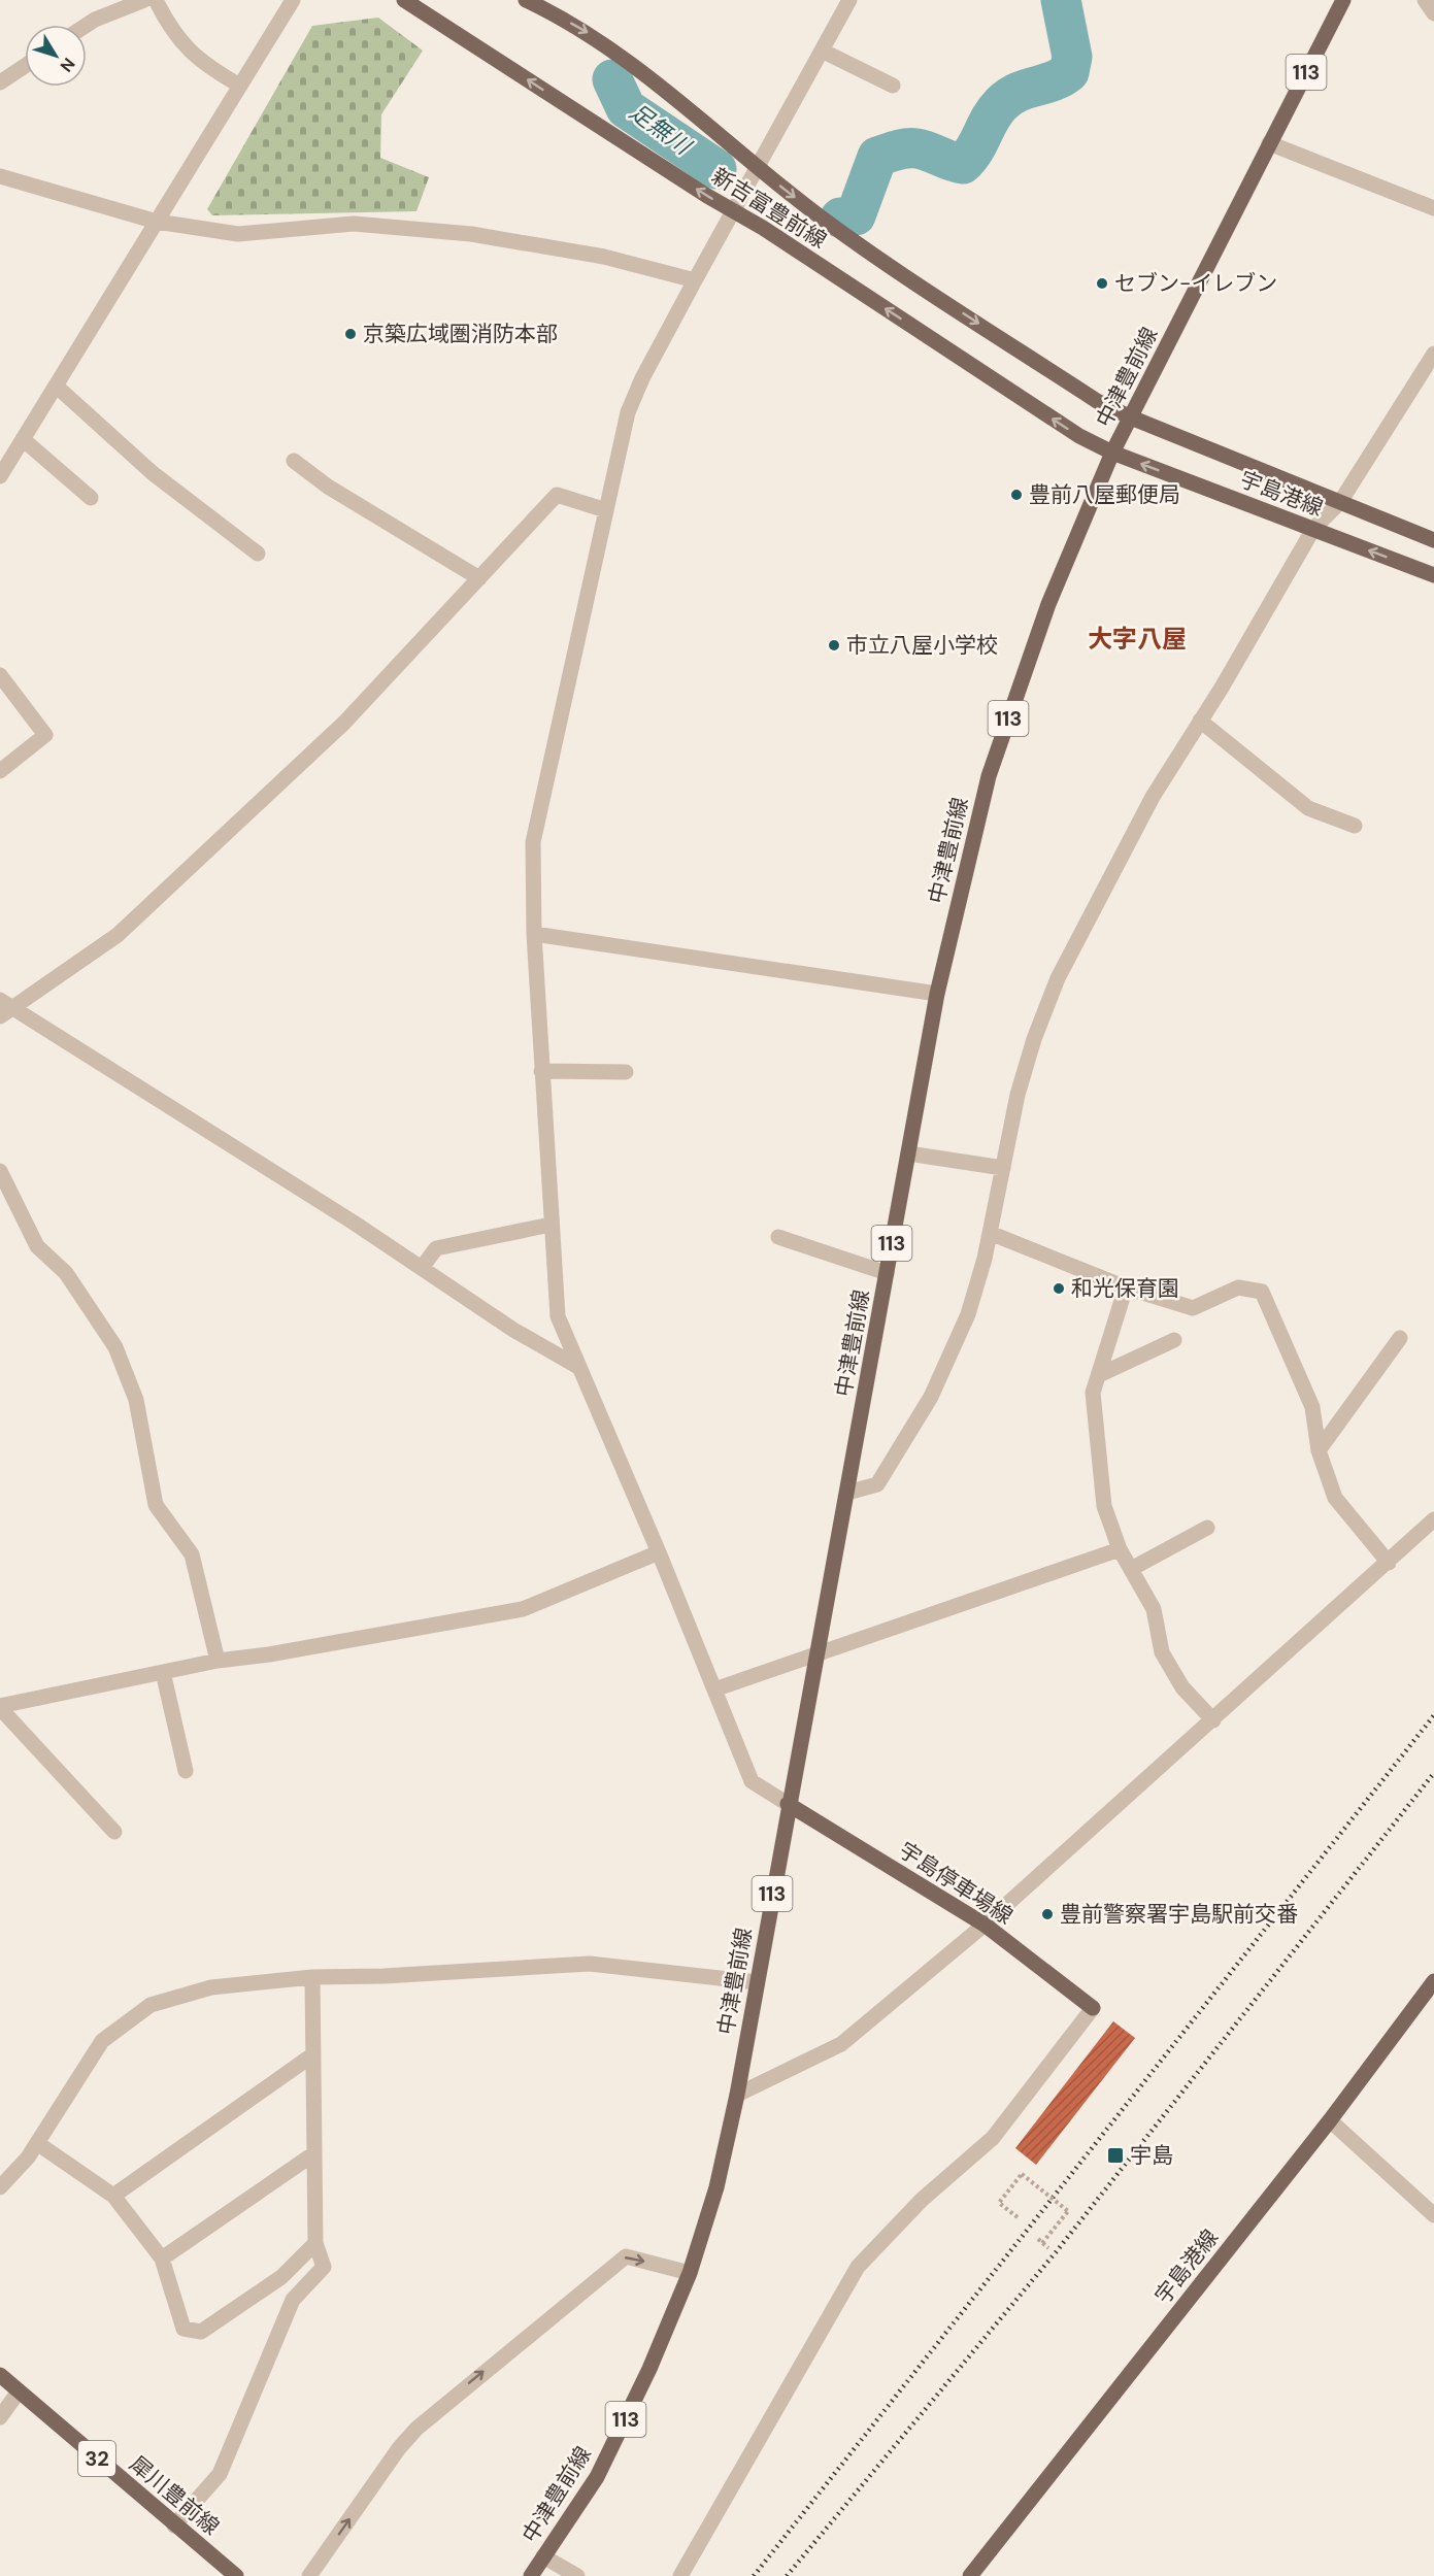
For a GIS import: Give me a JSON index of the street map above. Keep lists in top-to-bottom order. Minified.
{"streets":{"main road":["113","新吉富豊前線","中津豊前線","宇島港線","宇島停車場線","32","犀川豊前線"]},"crossings":[["新吉富豊前線","中津豊前線"],["新吉富豊前線","宇島港線"],["中津豊前線","宇島港線"],["中津豊前線","宇島停車場線"]],"districts":["大字八屋"],"water":["足無川"],"places":{"other":["セブン-イレブン","京築広域圏消防本部","豊前八屋郵便局","市立八屋小学校","和光保育園","豊前警察署宇島駅前交番"],"transit":["宇島"]},"north":"bottom right"}
